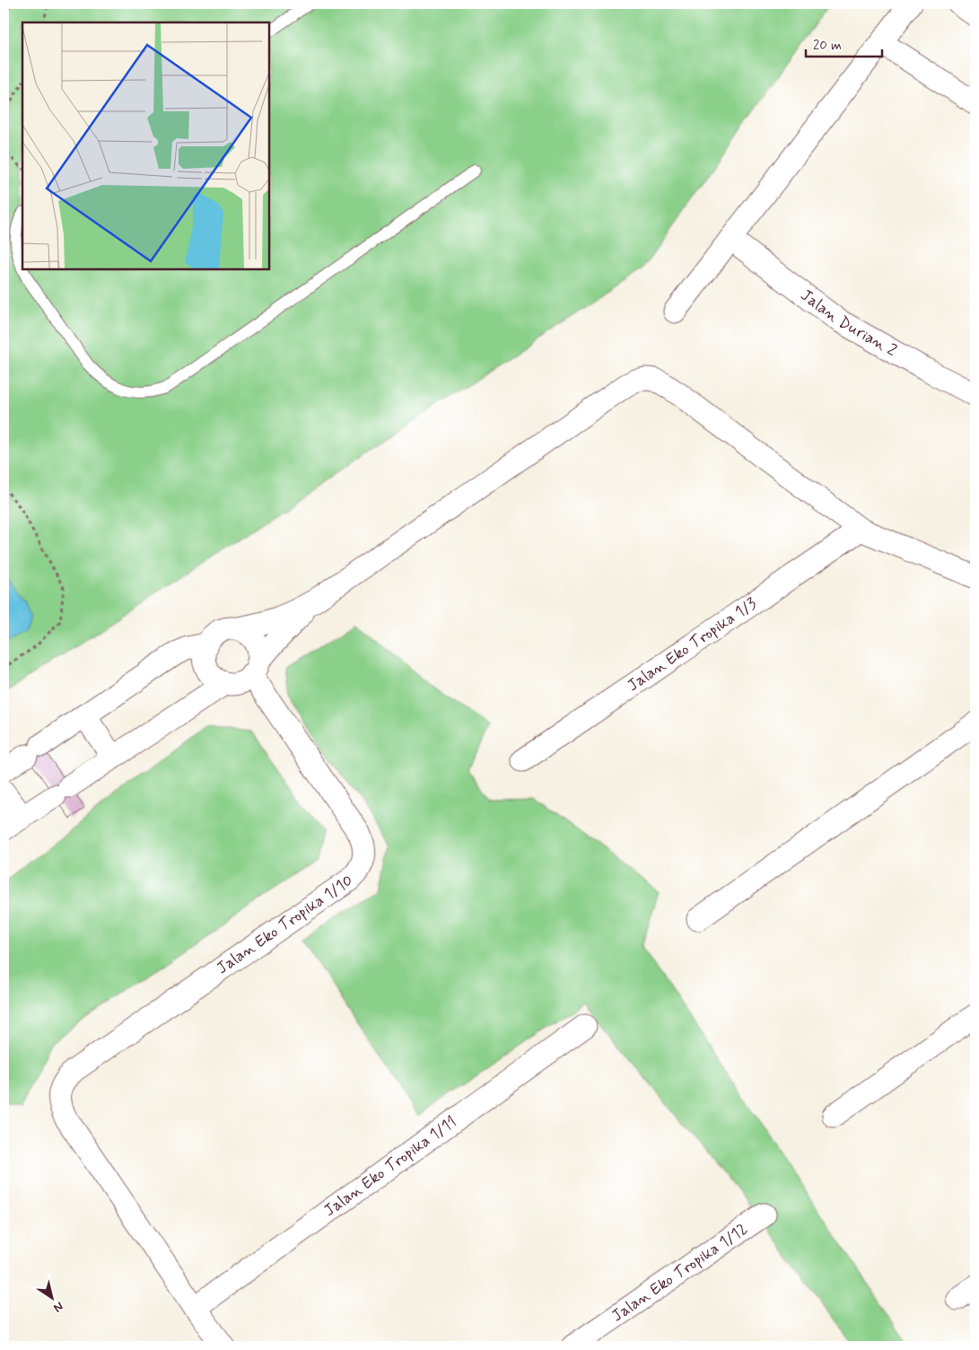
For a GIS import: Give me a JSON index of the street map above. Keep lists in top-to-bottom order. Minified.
{"streets":{"street":["Jalan Durian 2","Jalan Eko Tropika 1/3","Jalan Eko Tropika 1/10","Jalan Eko Tropika 1/11","Jalan Eko Tropika 1/12"]},"crossings":[["Jalan Eko Tropika 1/10","Jalan Eko Tropika 1/11"]],"scale_bar":"20 m","north":"bottom right"}
